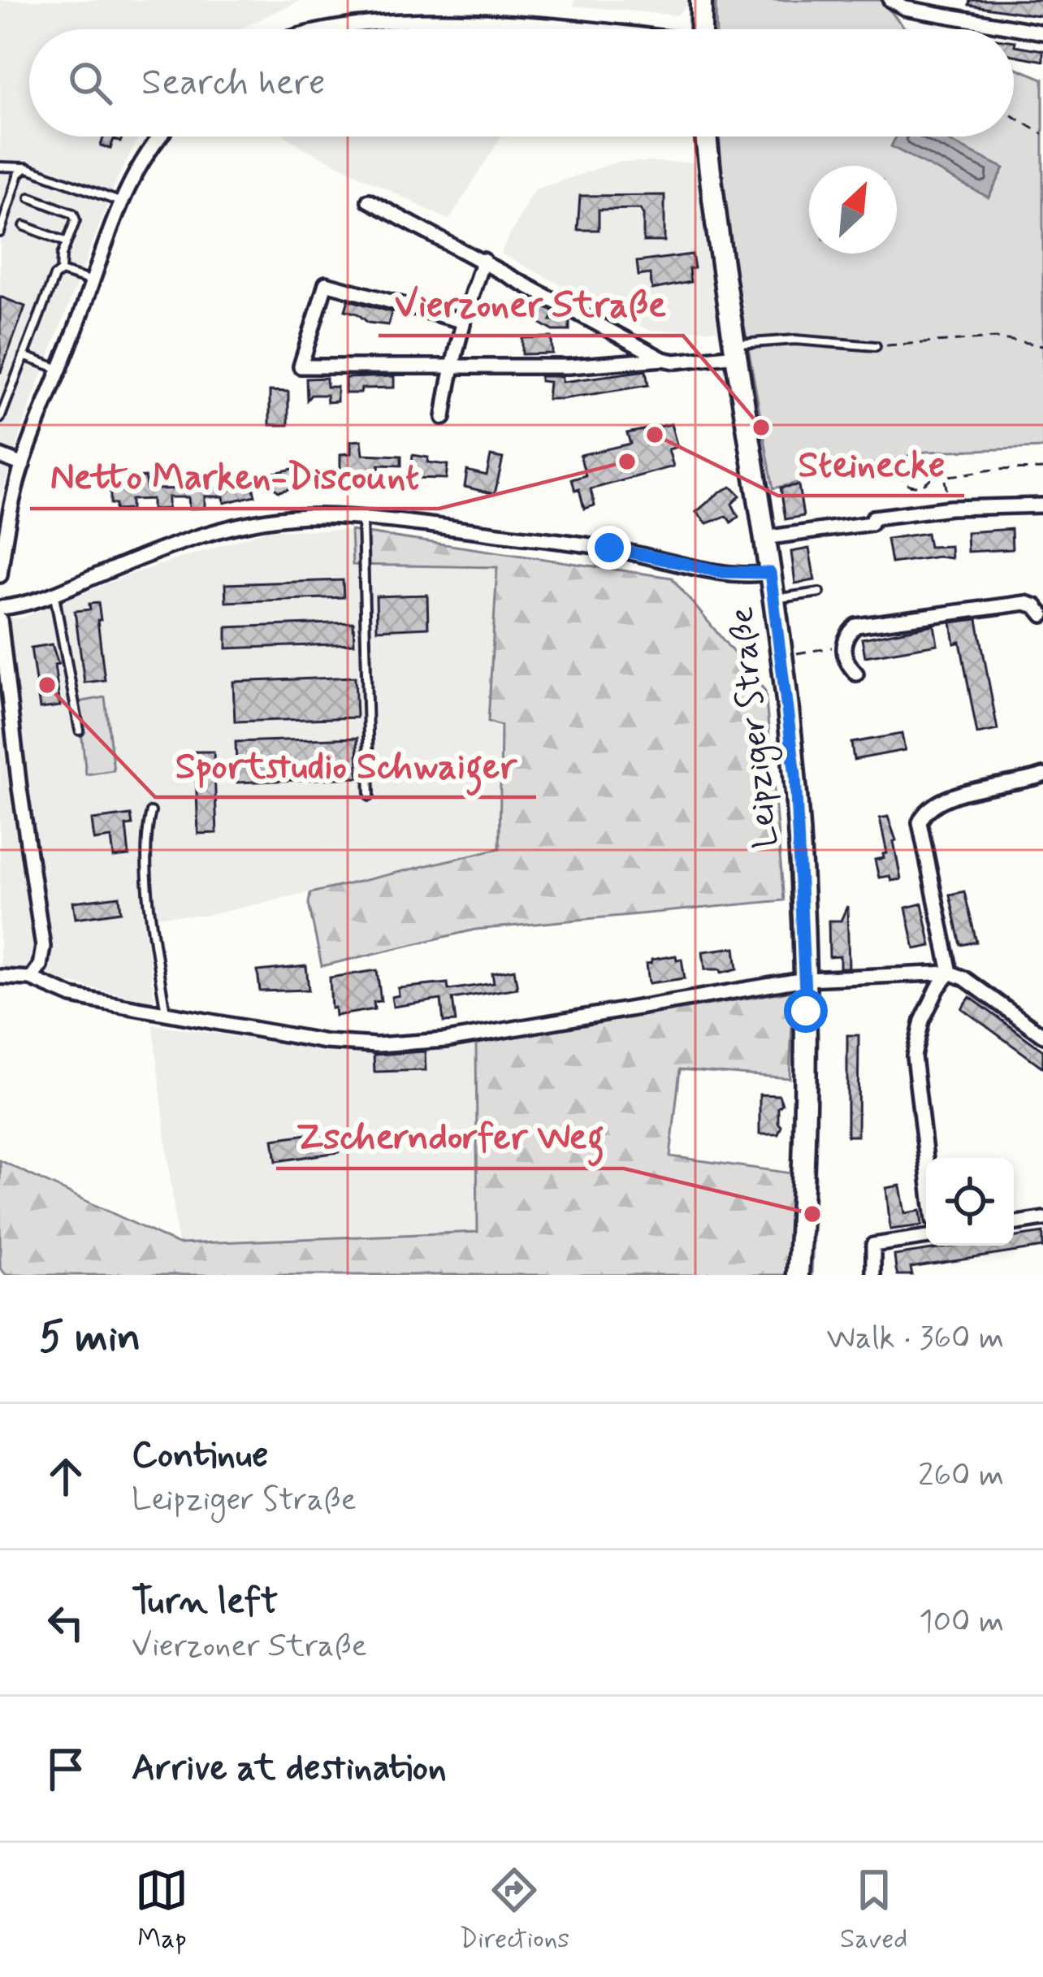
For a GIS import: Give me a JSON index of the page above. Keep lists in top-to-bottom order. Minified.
{"streets":{"main road":["Leipziger Straße"]},"places":["Vierzoner Straße","Steinecke","Netto Marken-Discount","Sportstudio Schwaiger","Zscherndorfer Weg"],"north":"top right","page":{"search":"Search here","heading":["5 min","Walk · 360 m"],"list":[["Continue","Leipziger Straße","260 m"],["Turn left","Vierzoner Straße","100 m"],"Arrive at destination"],"nav":["Map","Directions","Saved"]}}
